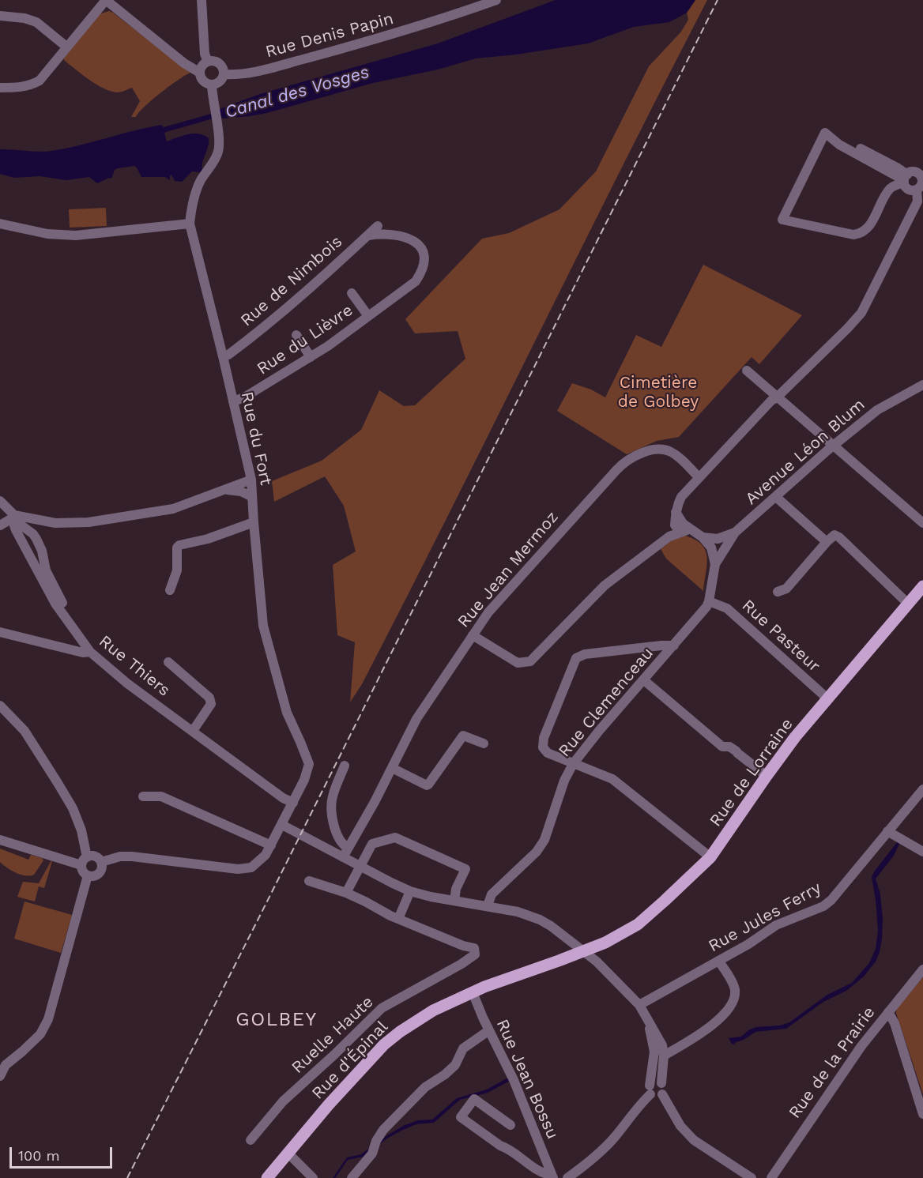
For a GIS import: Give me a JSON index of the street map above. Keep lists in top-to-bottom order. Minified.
{"streets":{"main road":["Rue de Lorraine","Rue d'Épinal"],"street":["Rue Denis Papin","Rue de Nimbois","Rue du Lièvre","Rue du Fort","Avenue Léon Blum","Rue Jean Mermoz","Rue Pasteur","Rue Thiers","Rue Clemenceau","Rue Jules Ferry","Ruelle Haute","Rue de la Prairie","Rue Jean Bossu"]},"crossings":[["Rue Denis Papin","Rue du Fort"],["Rue de Nimbois","Rue du Lièvre"],["Rue de Nimbois","Rue du Fort"],["Rue du Lièvre","Rue du Fort"],["Rue du Fort","Rue Thiers"],["Avenue Léon Blum","Rue Clemenceau"],["Rue Pasteur","Rue Clemenceau"],["Rue Pasteur","Rue de Lorraine"],["Rue de Lorraine","Rue d'Épinal"],["Rue d'Épinal","Rue Jean Bossu"]],"districts":["GOLBEY"],"water":["Canal des Vosges"],"parks":["Cimetière de Golbey"],"scale_bar":"100 m"}
